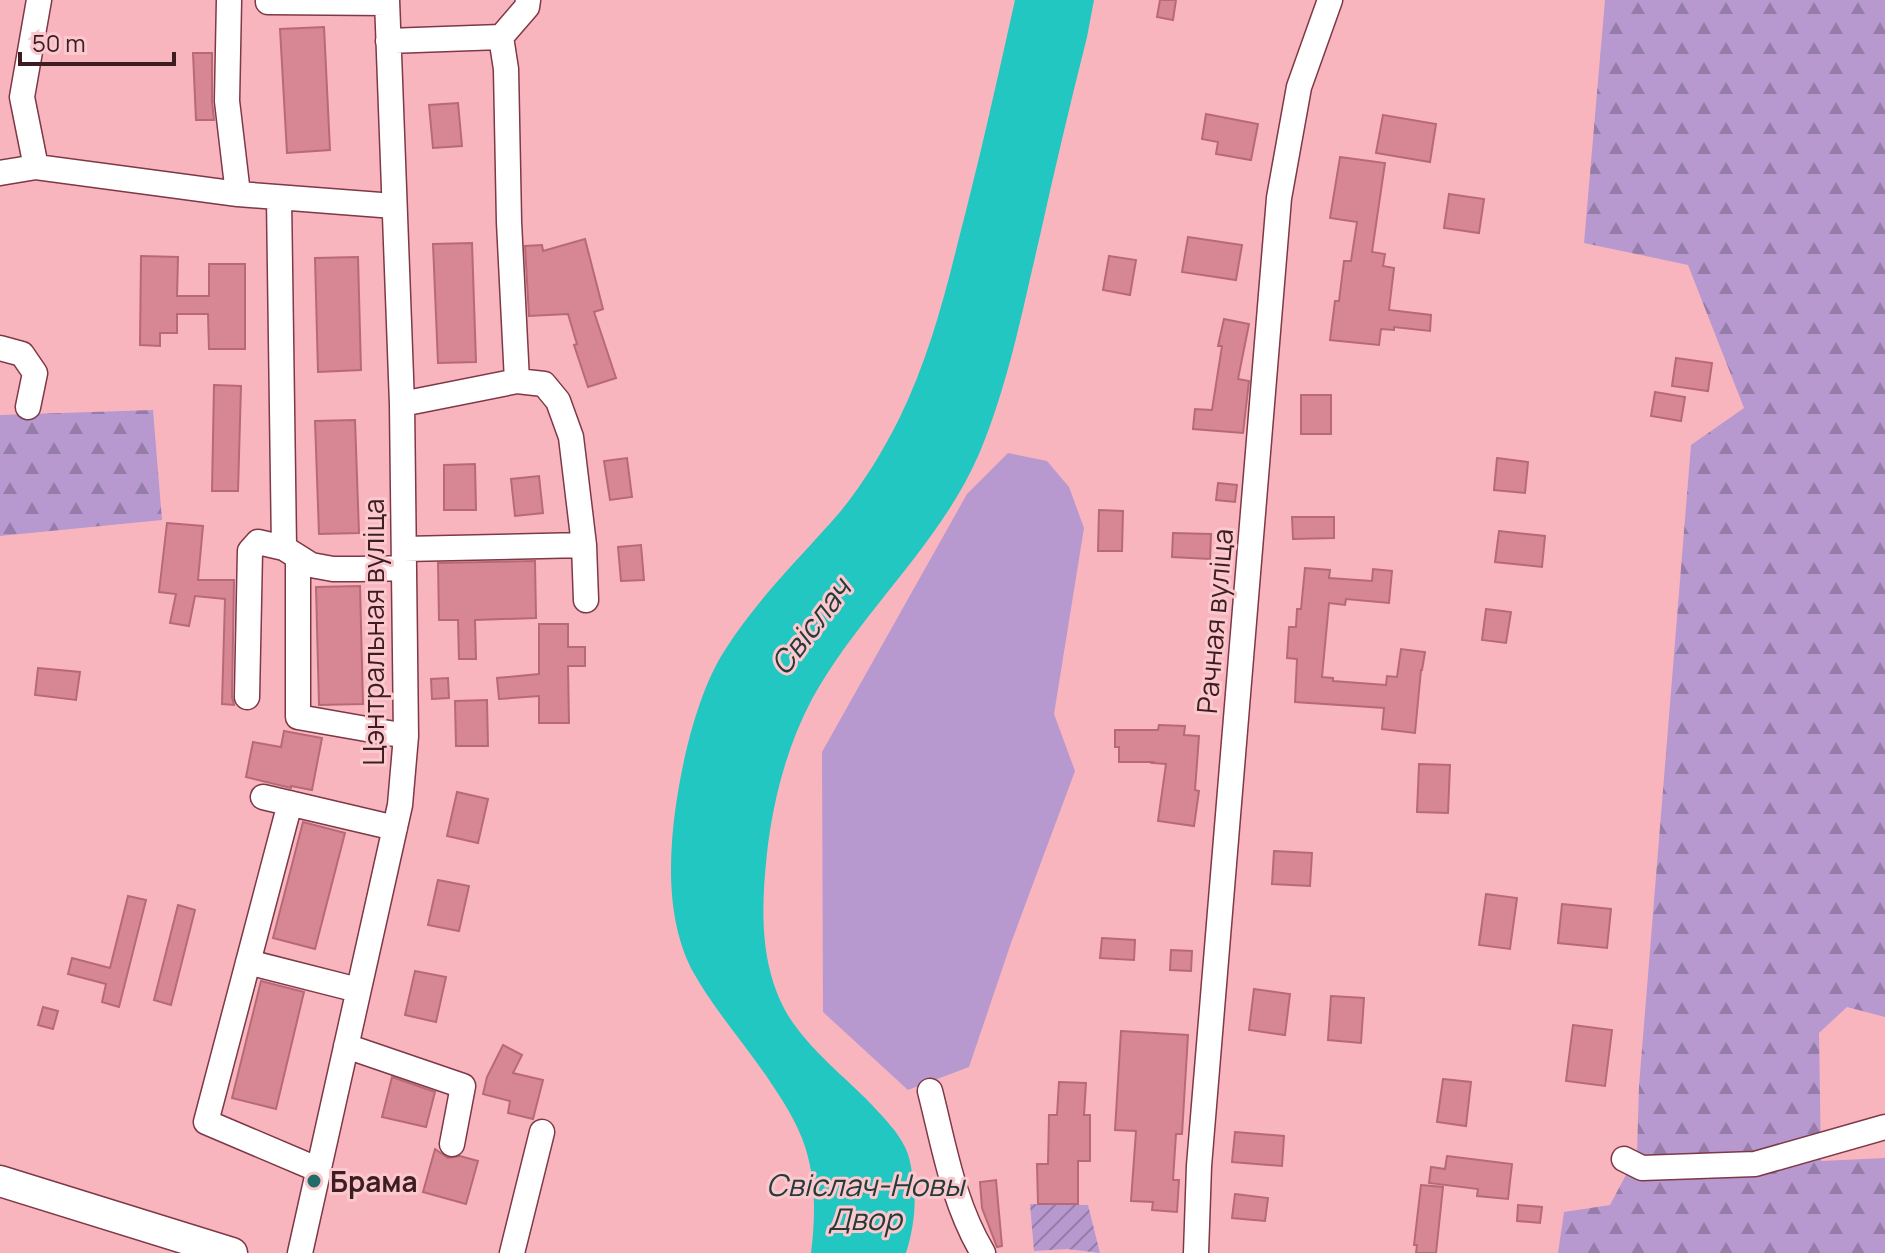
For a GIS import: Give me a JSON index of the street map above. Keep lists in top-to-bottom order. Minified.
{"streets":{"street":["Рачная вуліца","Цэнтральная вуліца"]},"water":["Свіслач","Свіслач-Новы Двор"],"places":["Брама"],"scale_bar":"50 m"}
